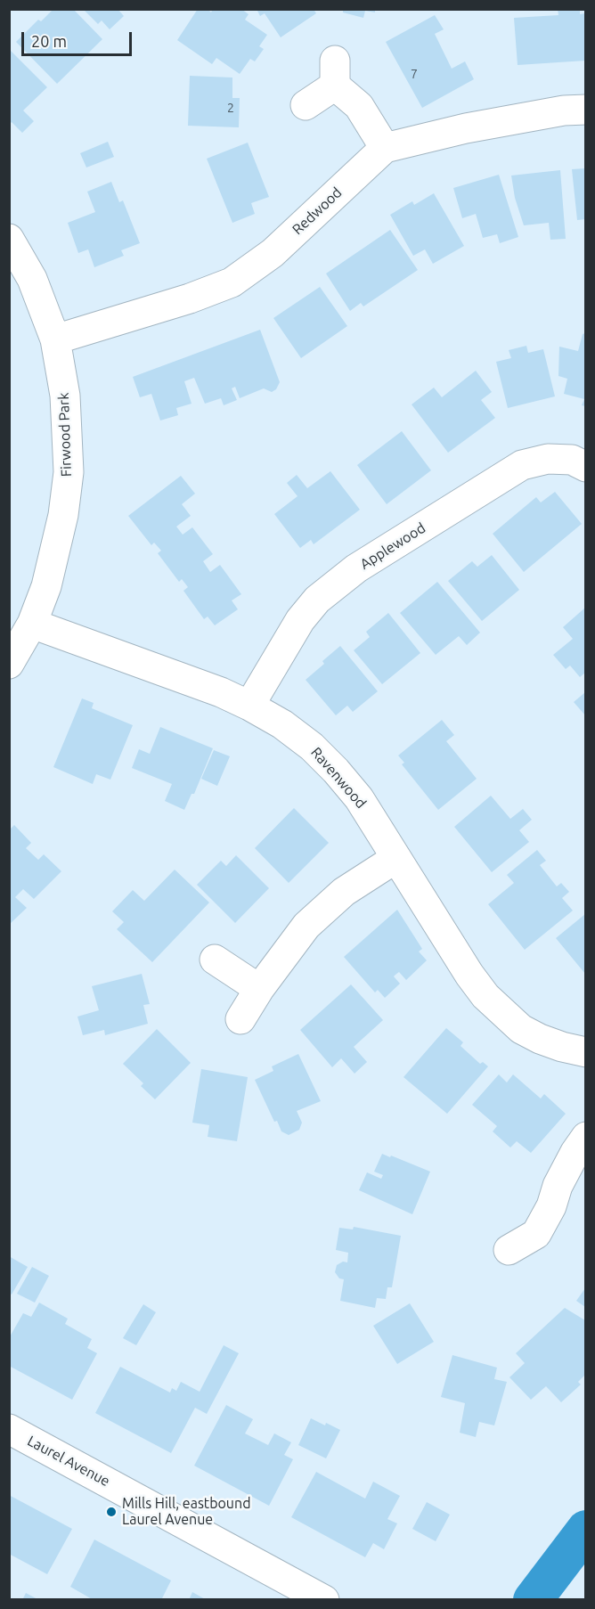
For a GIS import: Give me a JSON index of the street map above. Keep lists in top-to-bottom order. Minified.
{"streets":{"street":["Redwood","Firwood Park","Applewood","Ravenwood","Laurel Avenue"]},"crossings":[["Redwood","Firwood Park"],["Firwood Park","Ravenwood"],["Applewood","Ravenwood"]],"places":["Mills Hill, eastbound Laurel Avenue"],"house_numbers":["7","2"],"scale_bar":"20 m"}
